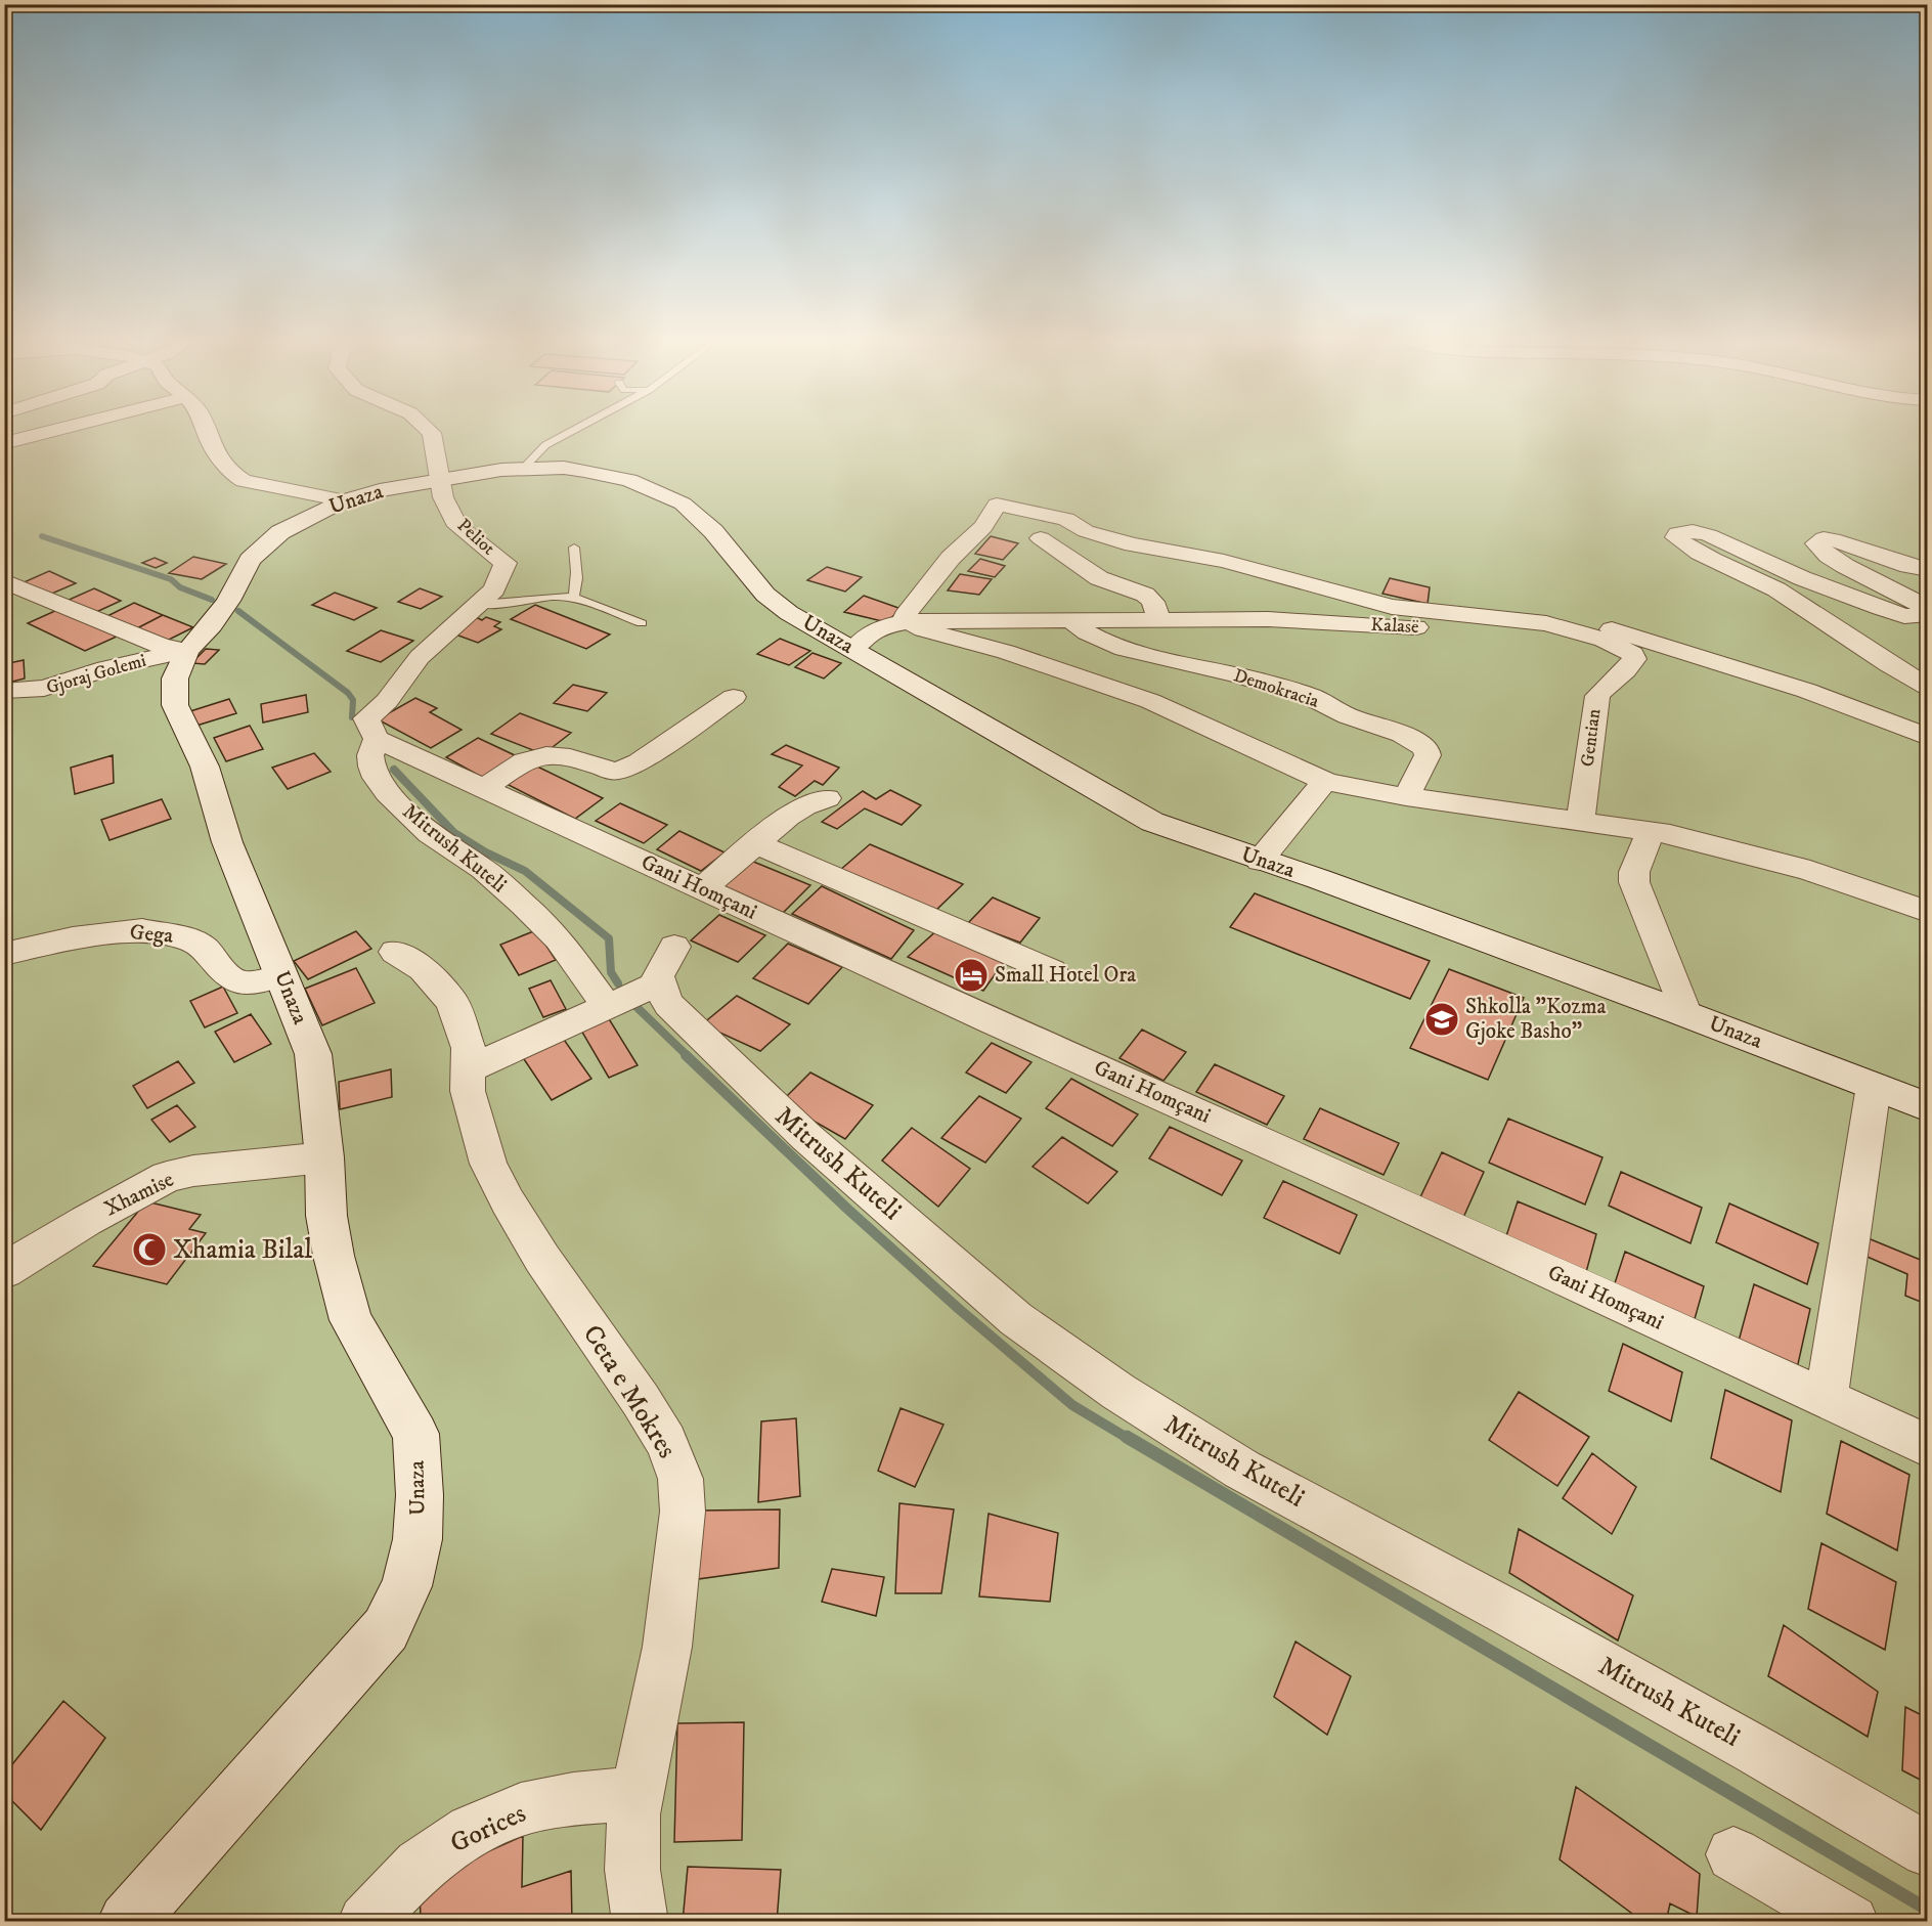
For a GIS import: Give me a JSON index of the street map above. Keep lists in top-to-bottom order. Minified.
{"streets":{"main road":["Unaza"],"street":["Peliot","Kalasë","Gjoraj Golemi","Demokracia","Gentian","Mitrush Kuteli","Gani Homçani","Gega","Xhamise","Ceta e Mokres","Gorices"]},"crossings":[["Unaza","Peliot"],["Unaza","Kalasë"],["Unaza","Gjoraj Golemi"],["Unaza","Gega"],["Unaza","Xhamise"],["Peliot","Mitrush Kuteli"],["Peliot","Gani Homçani"],["Kalasë","Demokracia"],["Kalasë","Gentian"],["Mitrush Kuteli","Gani Homçani"],["Ceta e Mokres","Gorices"]],"places":{"hotel":["Small Hotel Ora"],"school or university":["Shkolla \"Kozma Gjoke Basho\""],"mosque":["Xhamia Bilal"]}}
